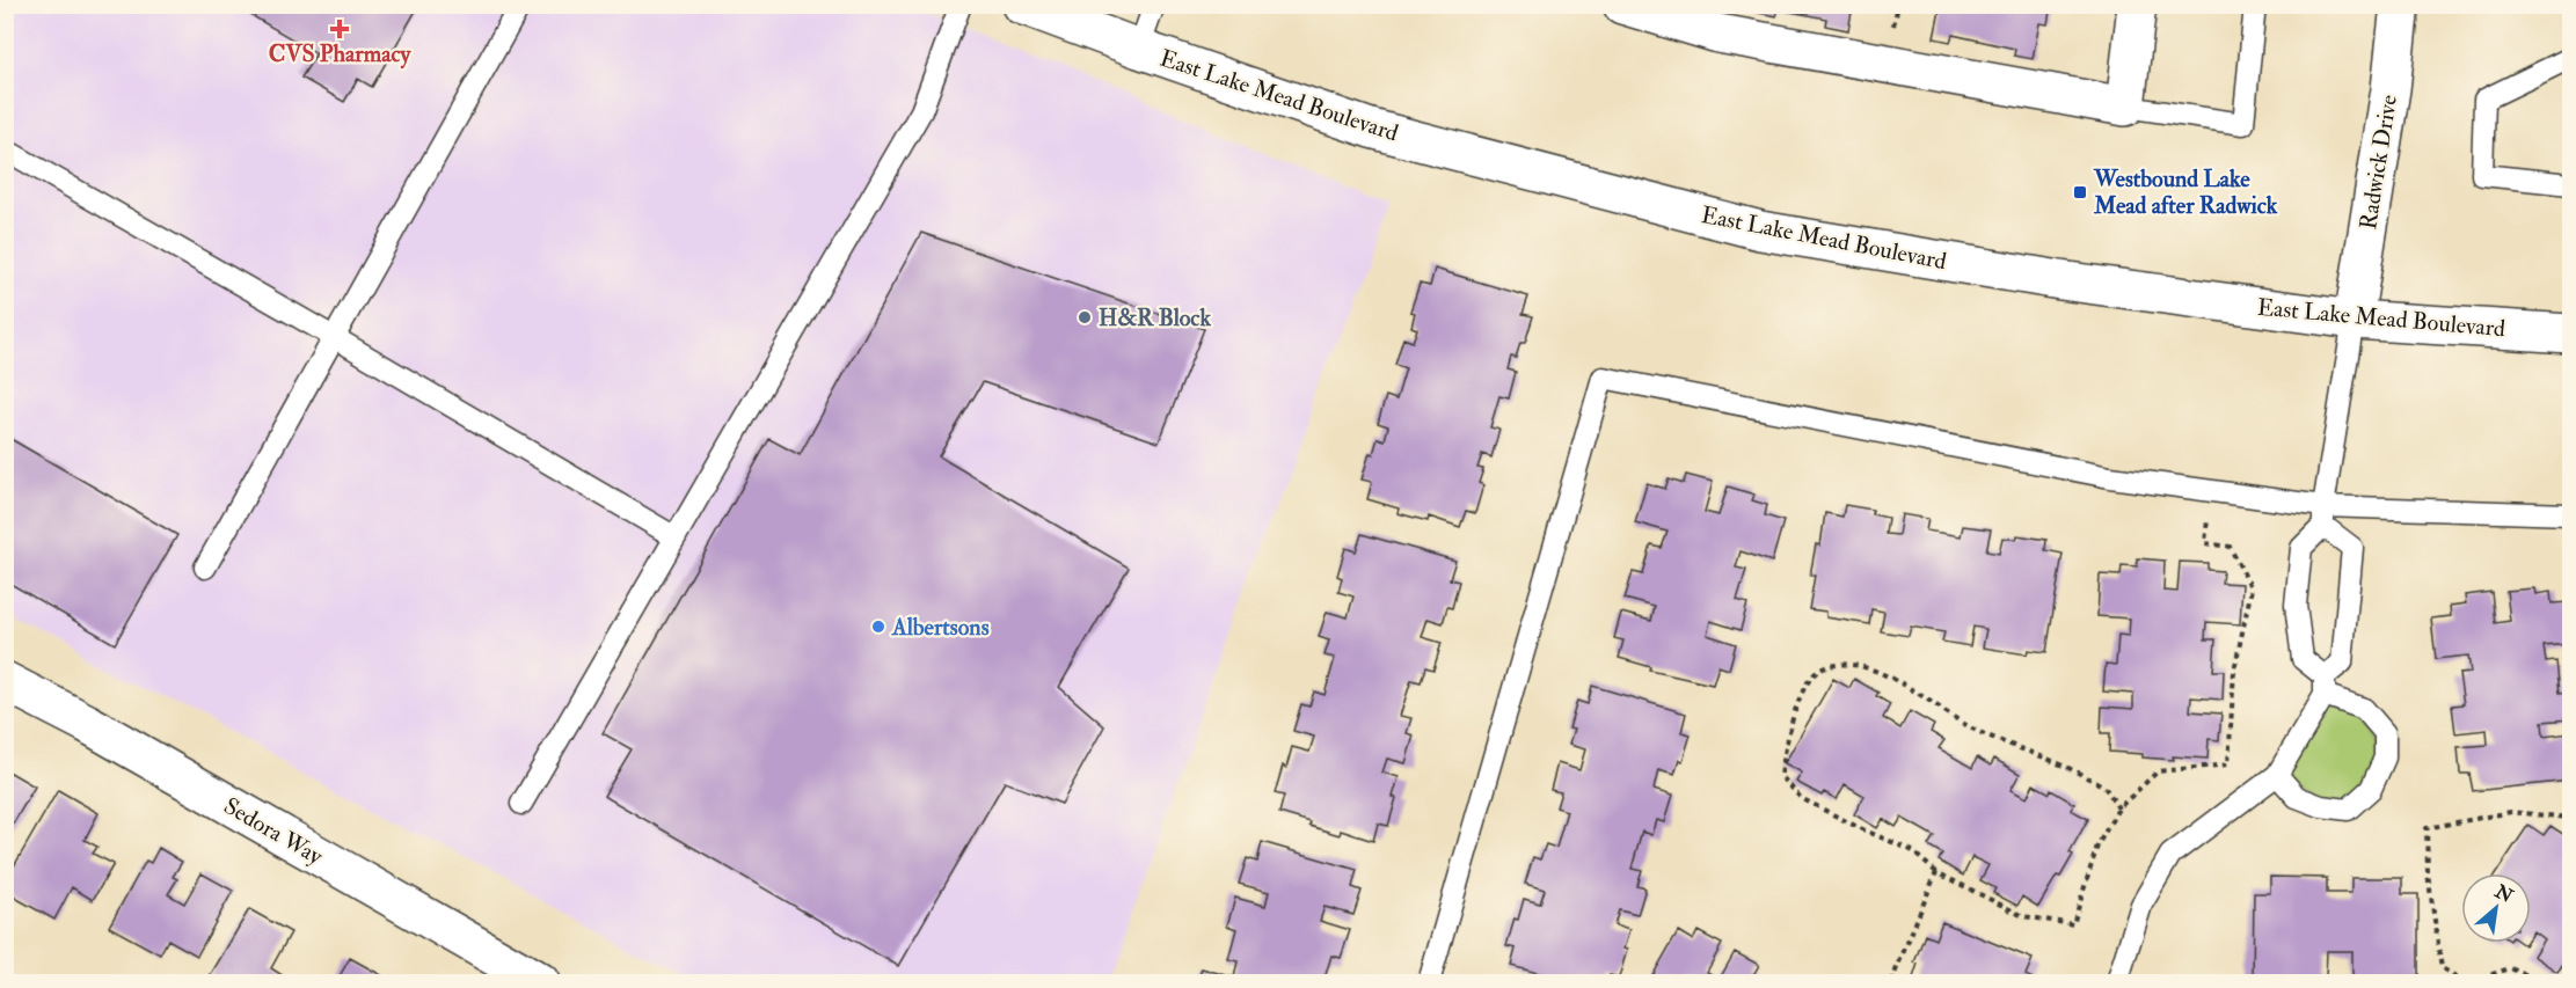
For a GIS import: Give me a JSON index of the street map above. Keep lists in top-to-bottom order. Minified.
{"streets":{"main road":["East Lake Mead Boulevard","Radwick Drive","Sedora Way"]},"crossings":[["East Lake Mead Boulevard","Radwick Drive"]],"places":{"health":["CVS Pharmacy"],"transit":["Westbound Lake Mead after Radwick"],"other":["H&R Block","Albertsons"]},"north":"top right"}
